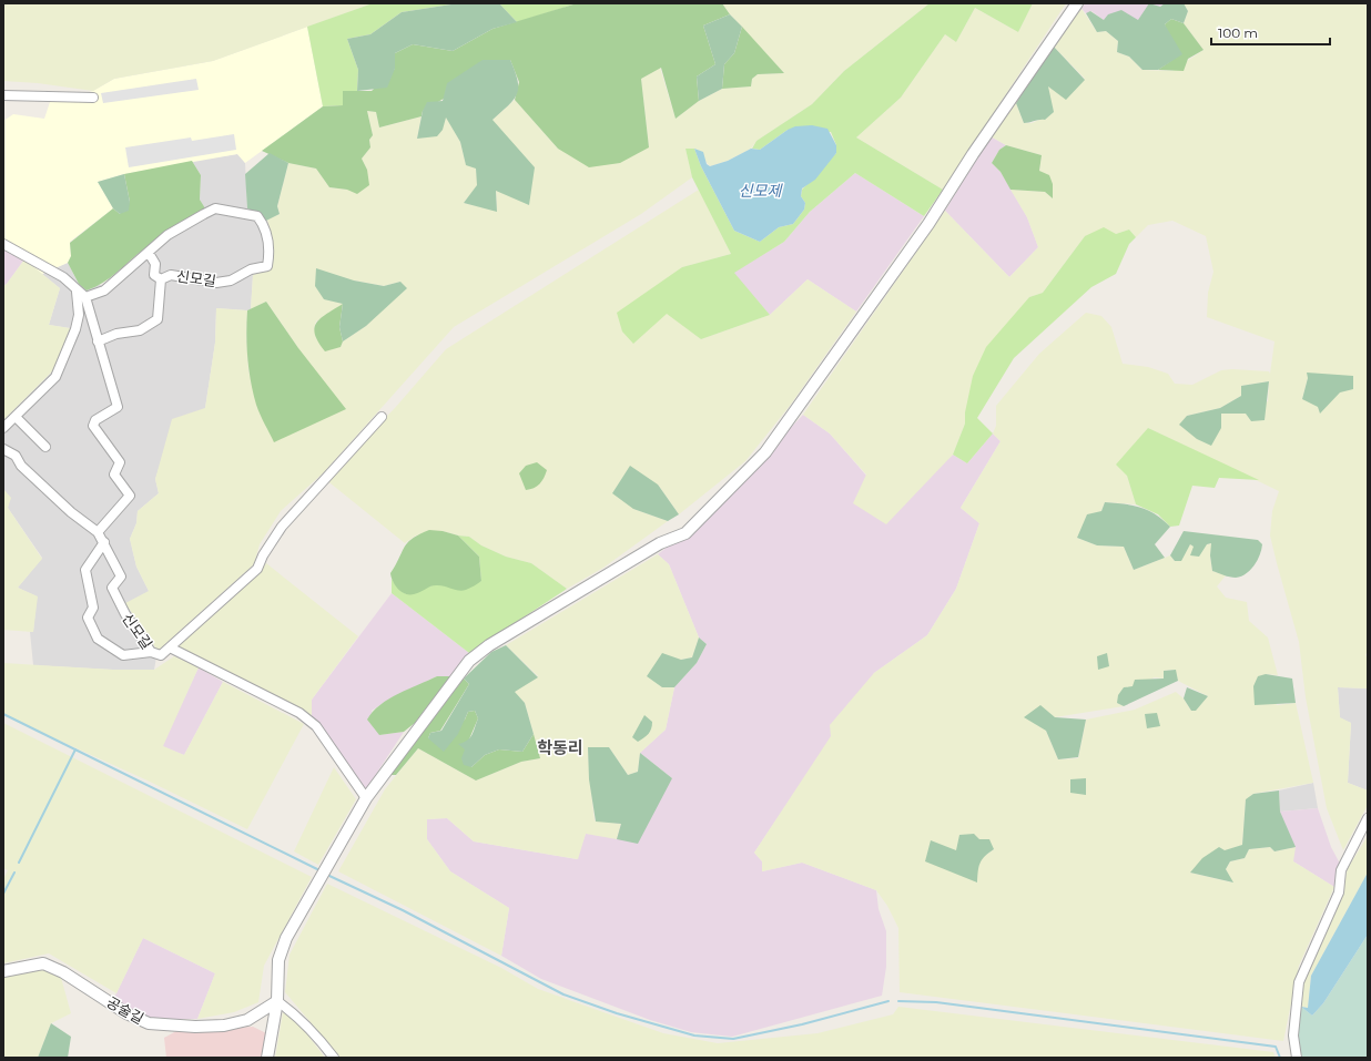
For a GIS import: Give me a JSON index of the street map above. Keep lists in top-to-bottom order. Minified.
{"streets":{"street":["신모길","공술길"]},"districts":["학동리"],"water":["신모제"],"scale_bar":"100 m"}
